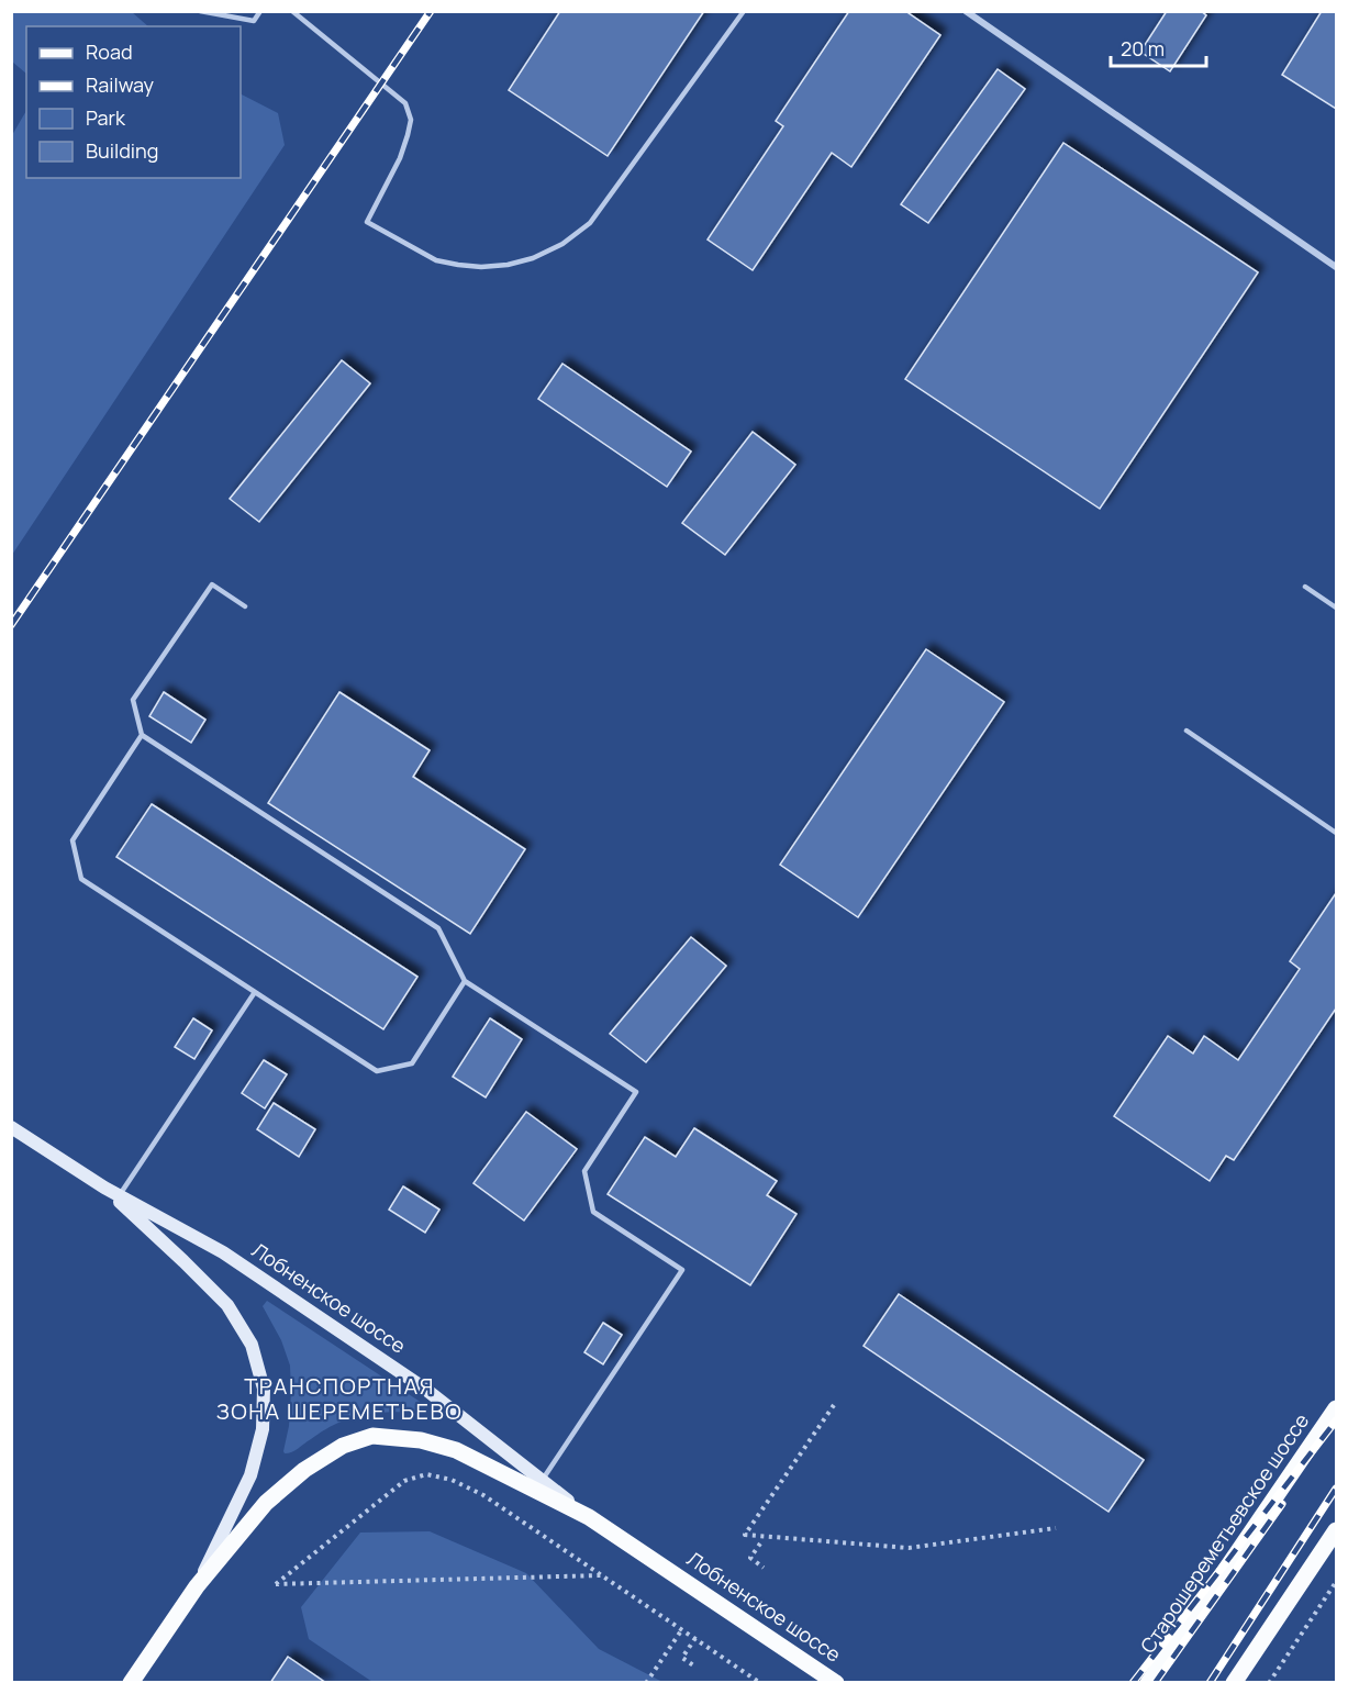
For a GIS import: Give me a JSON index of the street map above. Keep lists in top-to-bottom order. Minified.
{"streets":{"main road":["Лобненское шоссе","Старошереметьевское шоссе"]},"districts":["ТРАНСПОРТНАЯ ЗОНА ШЕРЕМЕТЬЕВО"],"legend":["Road","Railway","Park","Building"],"scale_bar":"20 m"}
